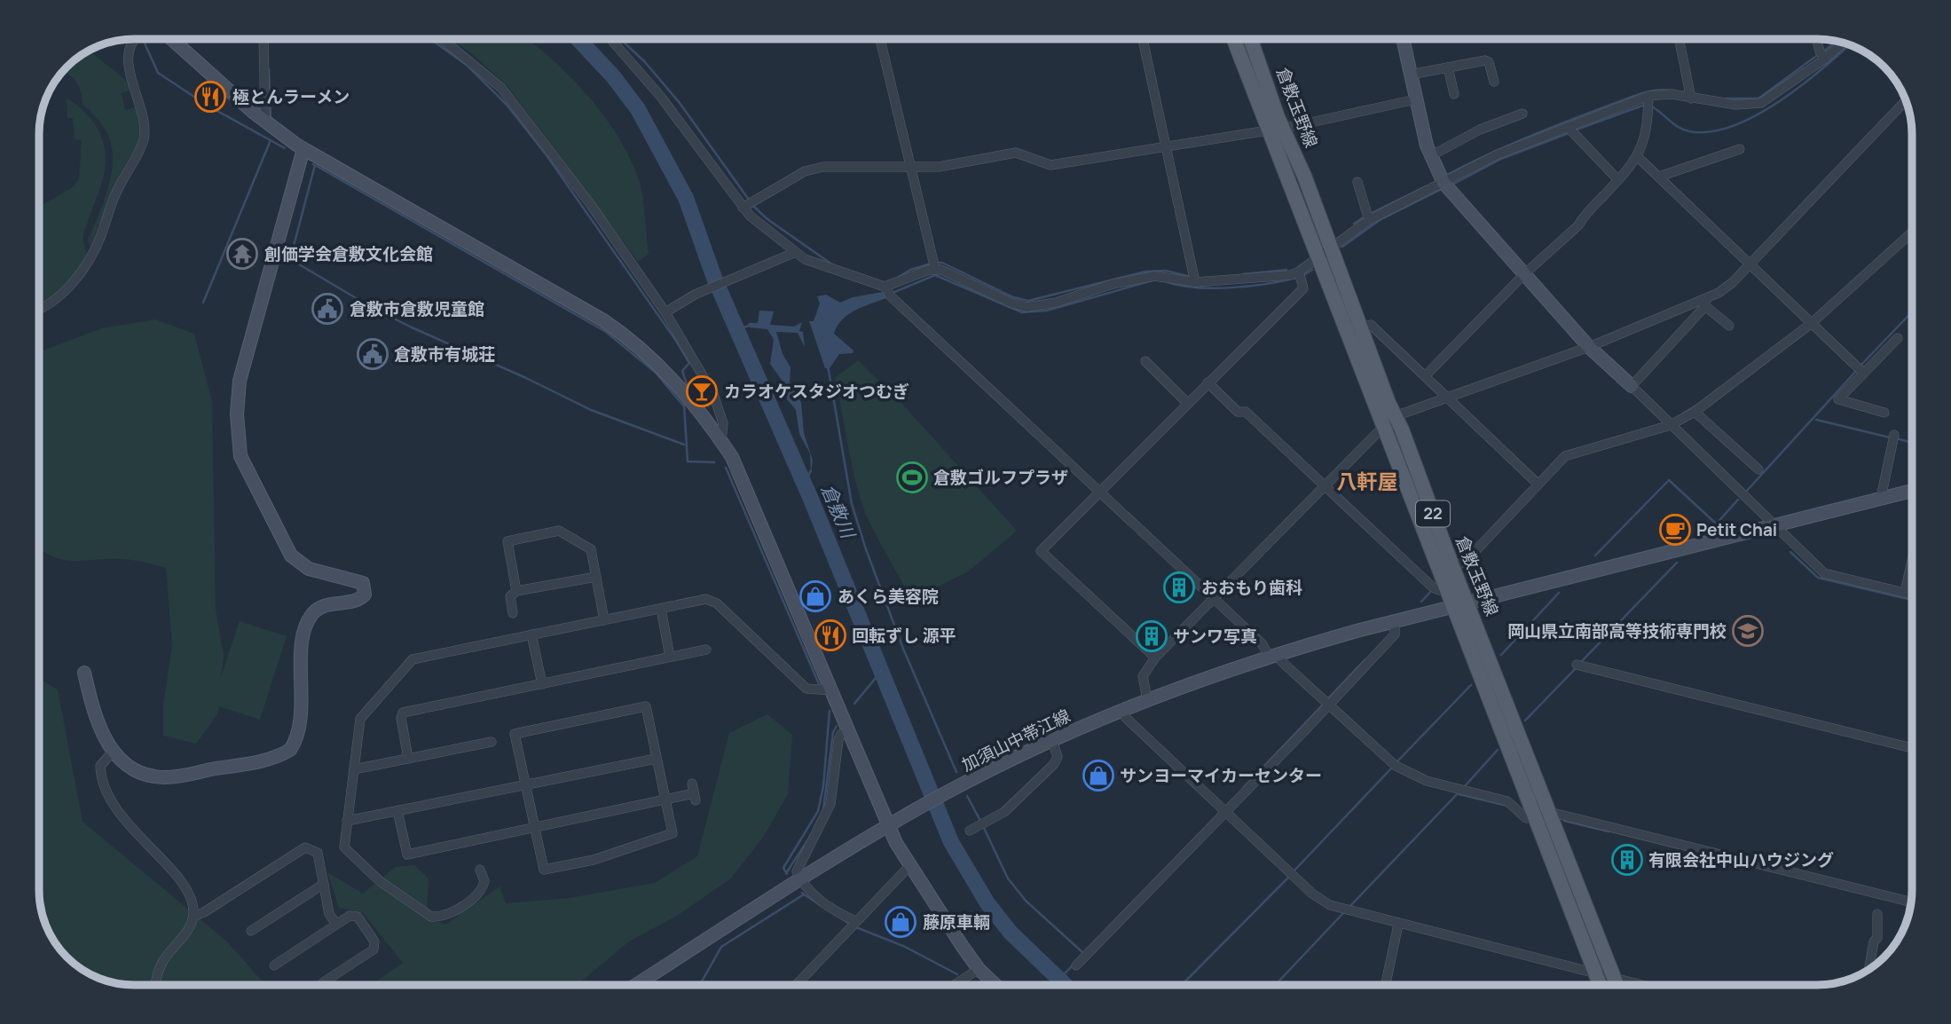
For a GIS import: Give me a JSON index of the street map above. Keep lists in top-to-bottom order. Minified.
{"streets":{"main road":["倉敷玉野線","22"],"street":["加須山中帯江線"]},"crossings":[["倉敷玉野線","加須山中帯江線"]],"districts":["八軒屋"],"water":["倉敷川"],"places":{"restaurant":["極とんラーメン","回転ずし 源平"],"temple":["創価学会倉敷文化会館"],"public building":["倉敷市倉敷児童館","倉敷市有城荘"],"bar":["カラオケスタジオつむぎ"],"sports":["倉敷ゴルフプラザ"],"cafe":["Petit Chai"],"building":["おおもり歯科","サンワ写真","有限会社中山ハウジング"],"shop":["あくら美容院","サンヨーマイカーセンター","藤原車輛"],"school or university":["岡山県立南部高等技術専門校"]}}
